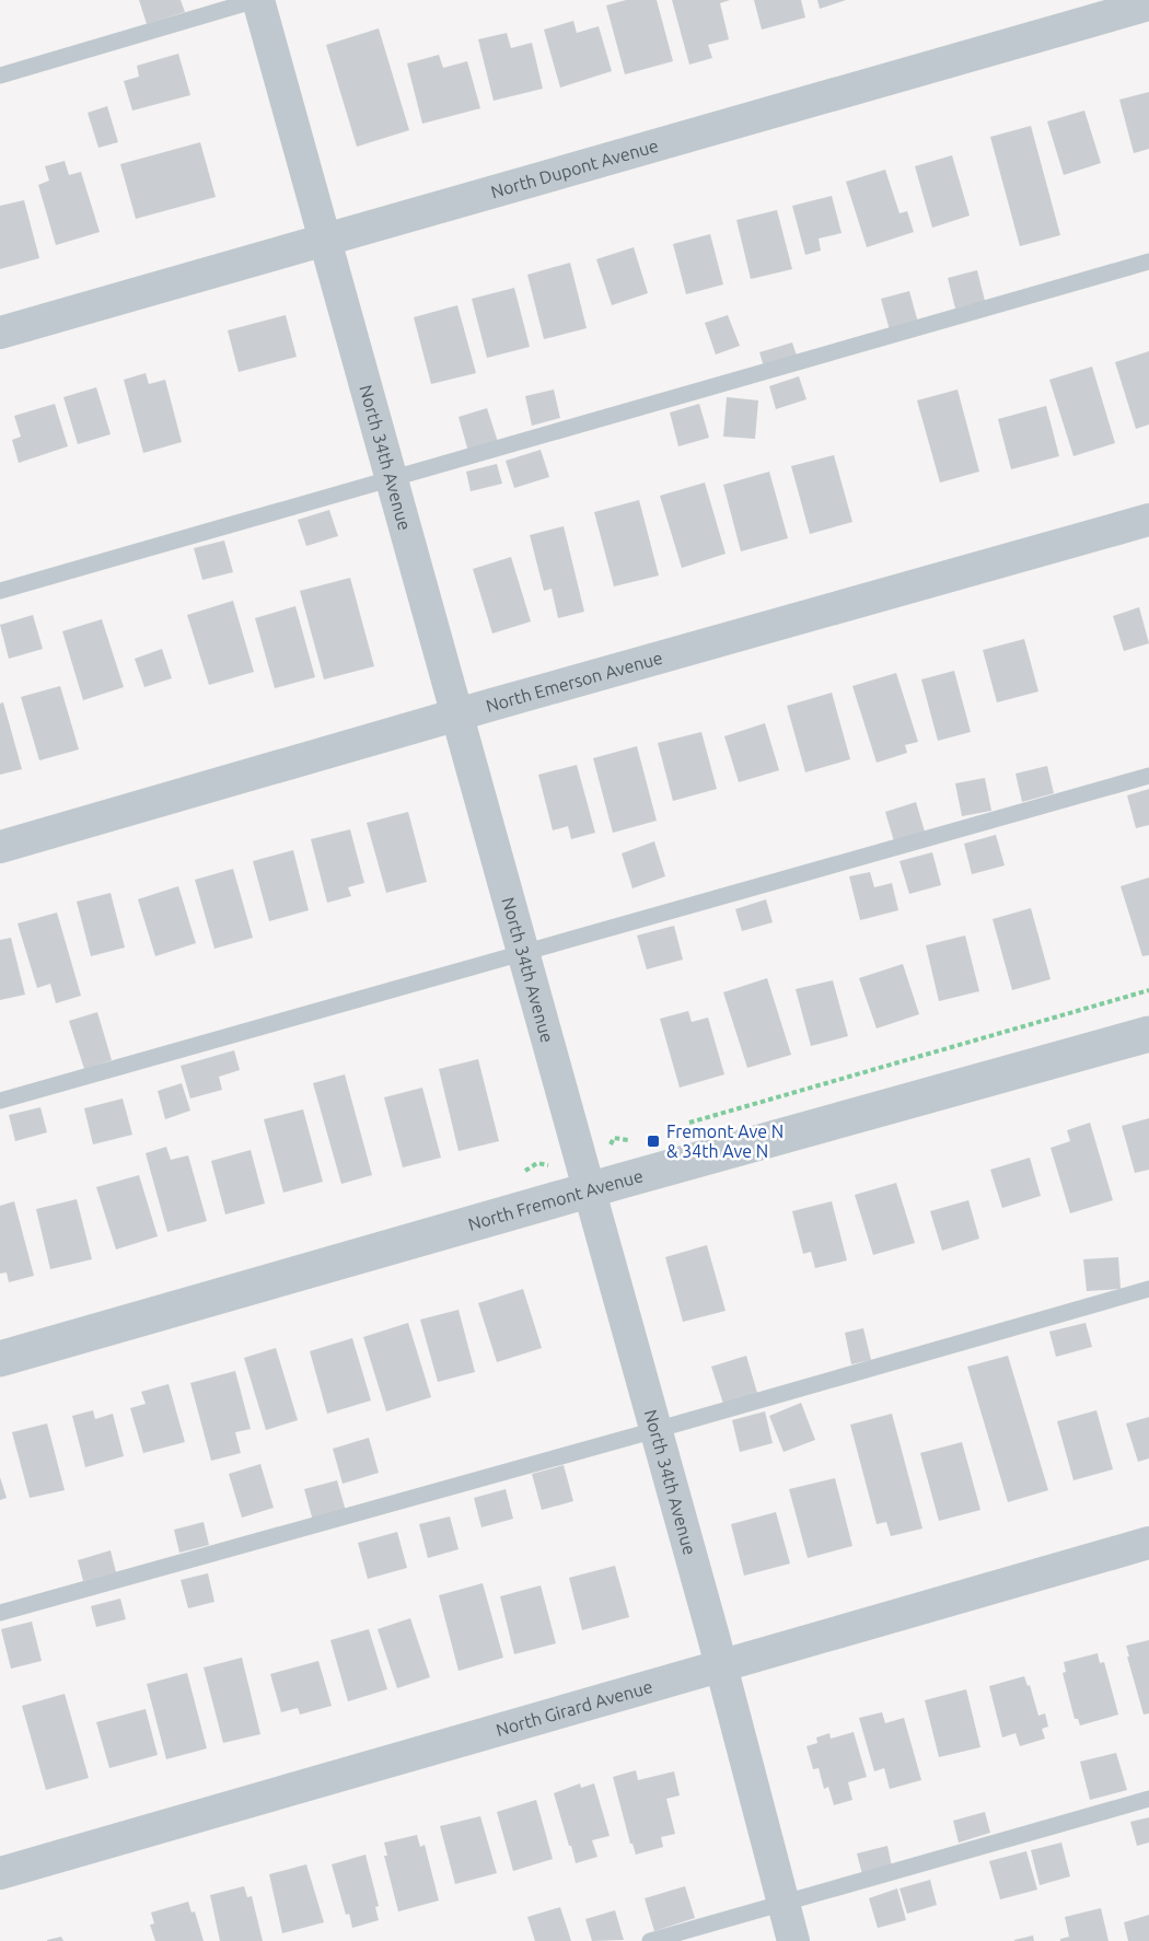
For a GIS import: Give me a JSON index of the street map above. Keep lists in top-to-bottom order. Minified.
{"streets":{"street":["North Dupont Avenue","North 34th Avenue","North Emerson Avenue","North Fremont Avenue","North Girard Avenue"]},"crossings":[["North Dupont Avenue","North 34th Avenue"],["North 34th Avenue","North Emerson Avenue"],["North 34th Avenue","North Fremont Avenue"],["North 34th Avenue","North Girard Avenue"]],"places":{"transit":["Fremont Ave N & 34th Ave N"]}}
